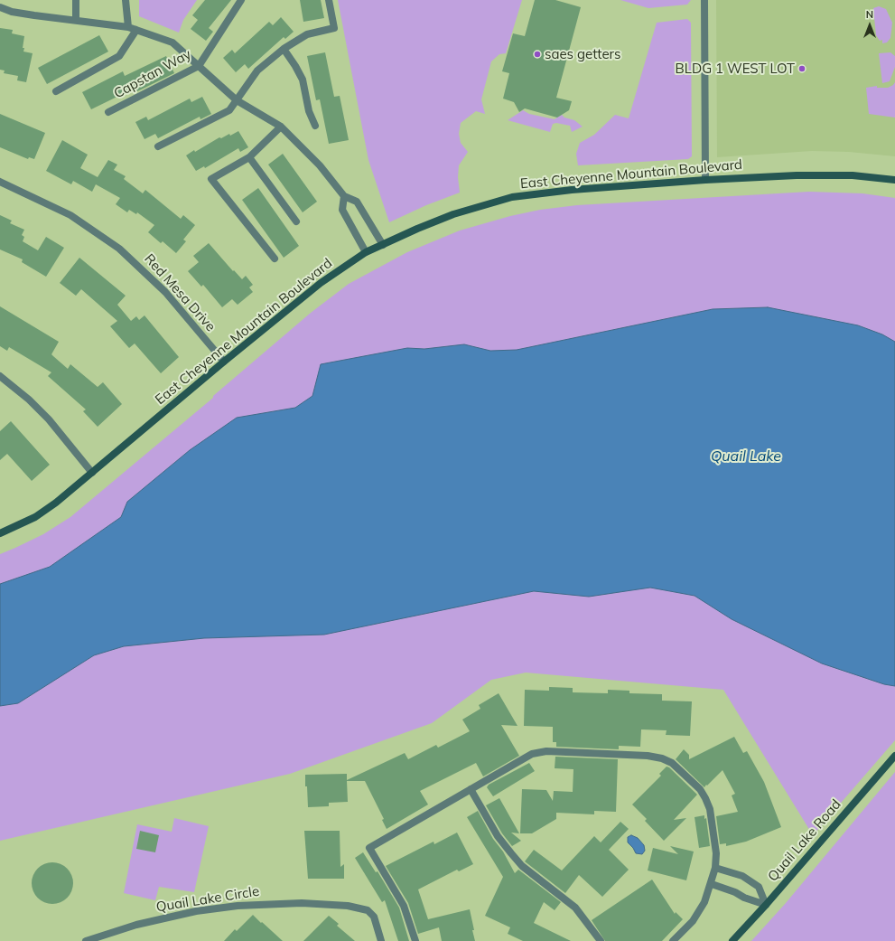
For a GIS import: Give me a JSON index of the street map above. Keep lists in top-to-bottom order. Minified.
{"streets":{"street":["Capstan Way","East Cheyenne Mountain Boulevard","Red Mesa Drive","Quail Lake Road","Quail Lake Circle"]},"crossings":[["East Cheyenne Mountain Boulevard","Red Mesa Drive"]],"water":["Quail Lake"],"places":["saes getters","BLDG 1 WEST LOT"],"north":"top"}
